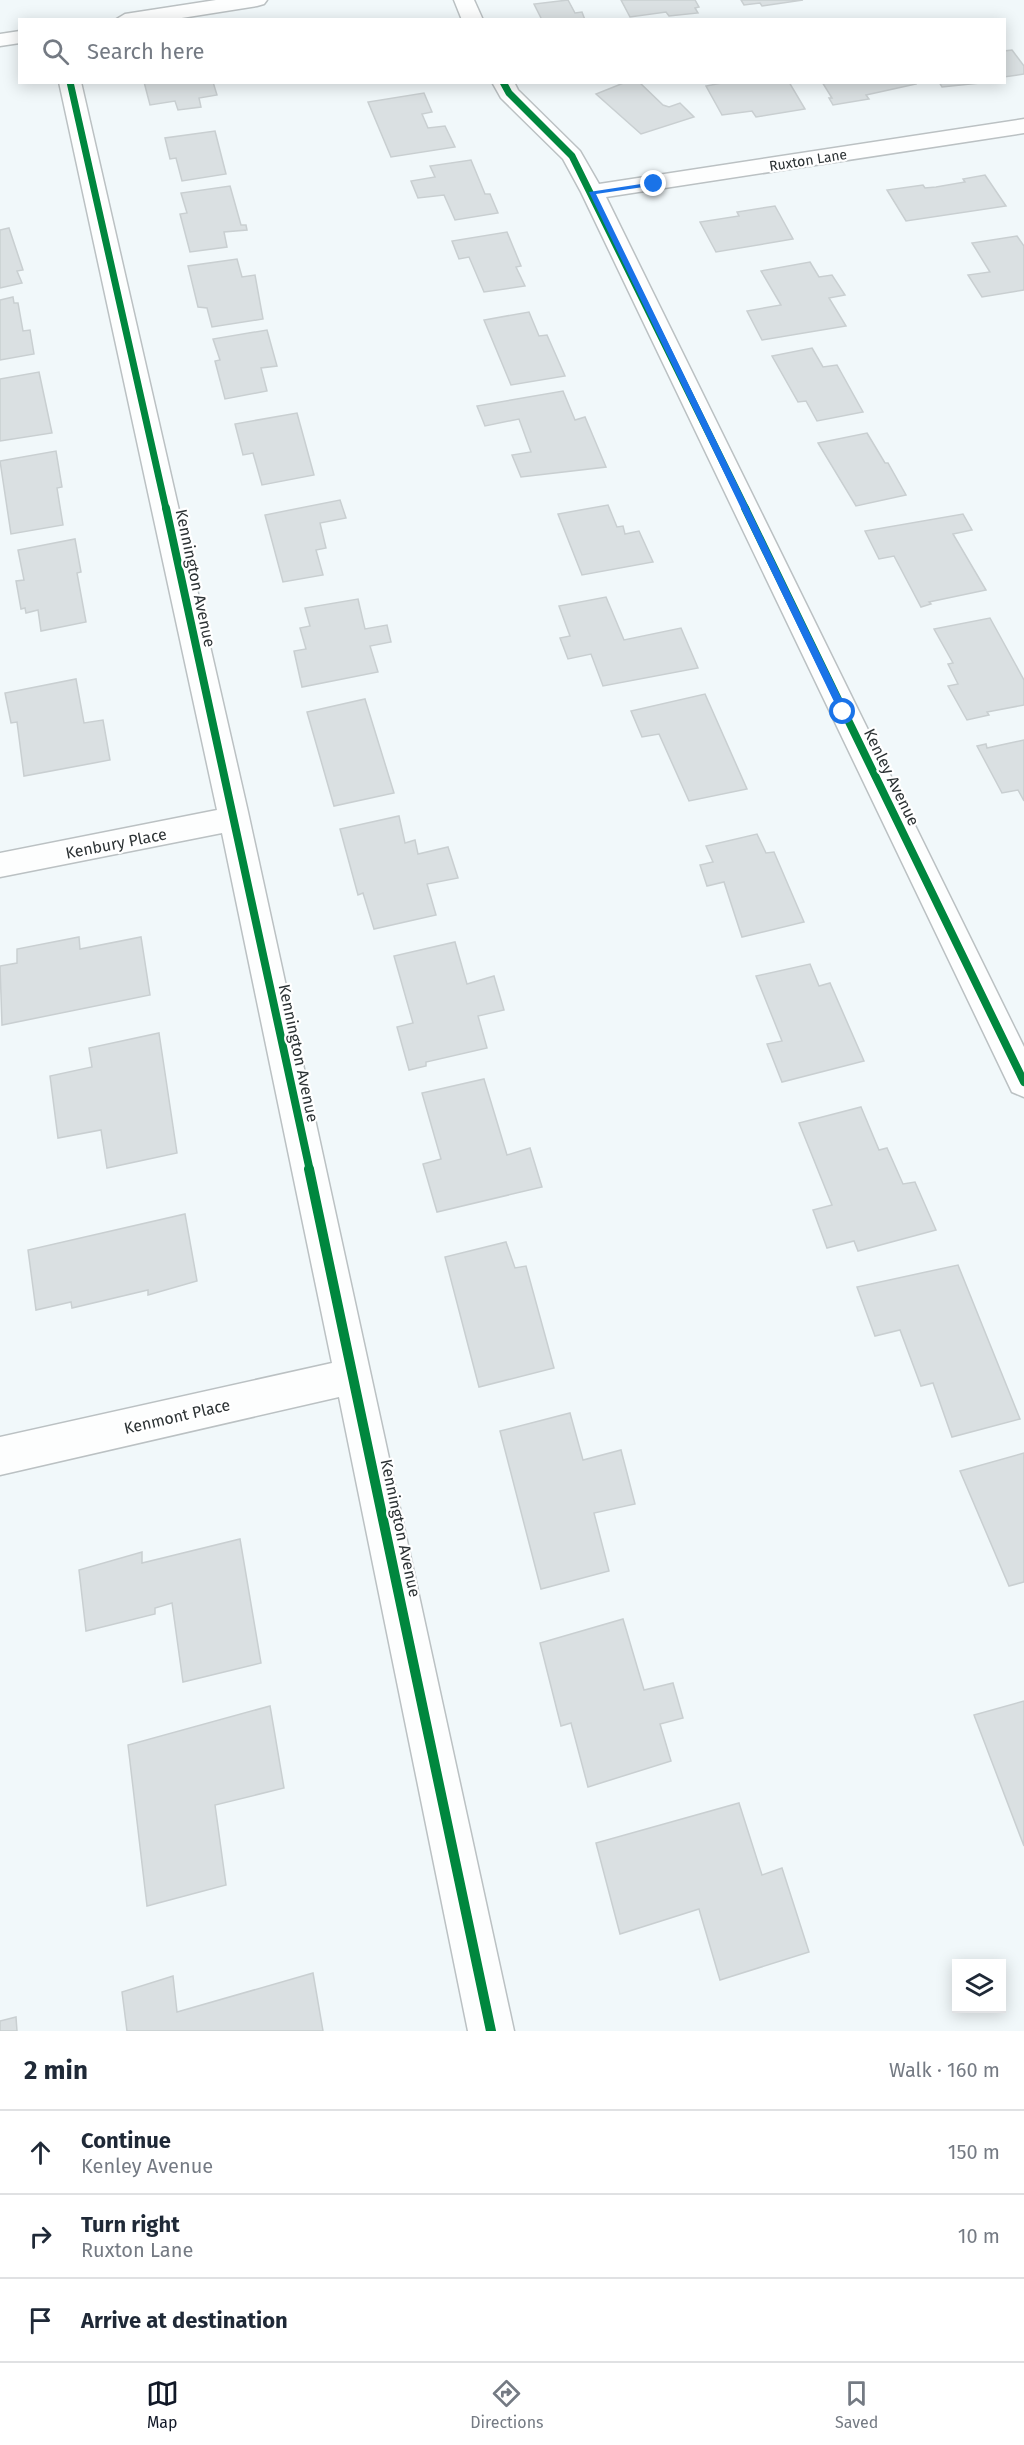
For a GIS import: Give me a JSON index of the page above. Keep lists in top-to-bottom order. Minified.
{"streets":{"street":["Ruxton Lane","Kennington Avenue","Kenley Avenue","Kenbury Place","Kenmont Place"]},"crossings":[["Ruxton Lane","Kenley Avenue"],["Kennington Avenue","Kenbury Place"],["Kennington Avenue","Kenmont Place"]],"page":{"search":"Search here","heading":["2 min","Walk · 160 m"],"list":[["Continue","Kenley Avenue","150 m"],["Turn right","Ruxton Lane","10 m"],"Arrive at destination"],"nav":["Map","Directions","Saved"]}}
